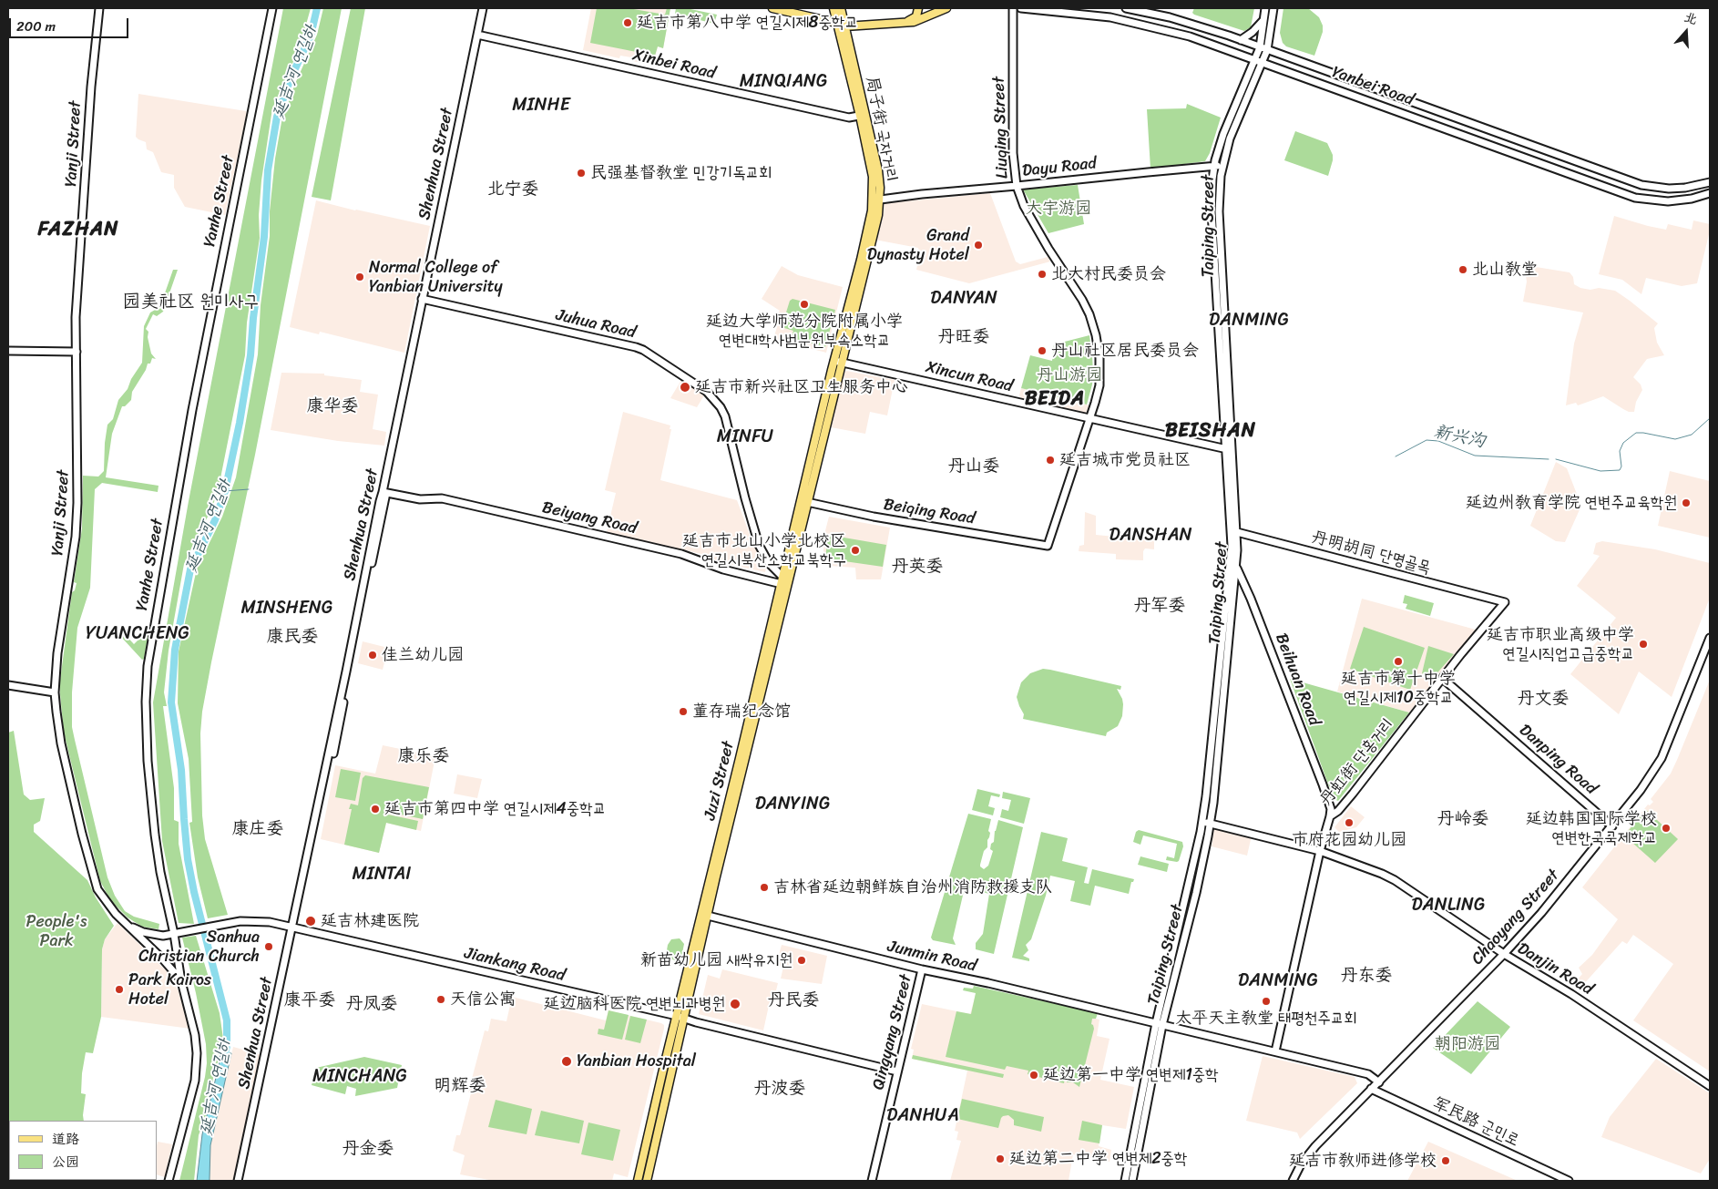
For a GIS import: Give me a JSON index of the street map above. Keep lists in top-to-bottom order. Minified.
{"streets":{"main road":["局子街 국자거리","Juzi Street"],"street":["Xinbei Road","Yanbei Road","Liuqing Street","Yanji Street","Shenhua Street","Dayu Road","Yanhe Street","Taiping Street","Juhua Road","Xincun Road","Beiqing Road","Beiyang Road","丹明胡同 단명골목","Beihuan Road","Danping Road","丹虹街 단홍거리","Chaoyang Street","Junmin Road","Jiankang Road","Danjin Road","Qingyang Street","军民路 군민로"]},"crossings":[["Xinbei Road","局子街 국자거리"],["Xinbei Road","Shenhua Street"],["Yanbei Road","Taiping Street"],["Liuqing Street","Dayu Road"],["Liuqing Street","Xincun Road"],["Liuqing Street","Beiqing Road"],["局子街 국자거리","Dayu Road"],["局子街 국자거리","Xincun Road"],["局子街 국자거리","Juzi Street"],["Yanji Street","Yanhe Street"],["Yanji Street","Jiankang Road"],["Shenhua Street","Juhua Road"],["Shenhua Street","Beiyang Road"],["Shenhua Street","Jiankang Road"],["Dayu Road","Taiping Street"],["Yanhe Street","Jiankang Road"],["Taiping Street","Xincun Road"],["Taiping Street","丹明胡同 단명골목"],["Taiping Street","Beihuan Road"],["Taiping Street","Junmin Road"],["Taiping Street","Danjin Road"],["Juhua Road","Beiyang Road"],["Juhua Road","Juzi Street"],["Xincun Road","Juzi Street"],["Beiqing Road","Juzi Street"],["Beiyang Road","Juzi Street"],["丹明胡同 단명골목","丹虹街 단홍거리"],["Beihuan Road","丹虹街 단홍거리"],["Danping Road","丹虹街 단홍거리"],["Danping Road","Chaoyang Street"],["丹虹街 단홍거리","Danjin Road"],["Juzi Street","Junmin Road"],["Juzi Street","Jiankang Road"],["Chaoyang Street","Danjin Road"],["Chaoyang Street","军民路 군민로"],["Junmin Road","Qingyang Street"],["Jiankang Road","Qingyang Street"]],"districts":["MINQIANG","MINHE","北宁委","FAZHAN","DANYAN","园美社区 원미사구","DANMING","丹旺委","BEIDA","康华委","BEISHAN","MINFU","丹山委","DANSHAN","丹英委","丹军委","MINSHENG","YUANCHENG","康民委","丹文委","康乐委","DANYING","丹岭委","康庄委","MINTAI","DANLING","丹东委","DANMING","康平委","丹民委","丹凤委","MINCHANG","明辉委","丹波委","DANHUA","丹金委"],"water":["延吉河 연길하","新兴沟"],"parks":["大宇游园","丹山游园","People's Park","朝阳游园"],"places":["延吉市第八中学 연길시제8중학교","民强基督教堂 민강기독교회","Grand Dynasty Hotel","北山教堂","北大村民委员会","Normal College of Yanbian University","延边大学师范分院附属小学 연변대학사범분원부속소학교","丹山社区居民委员会","延吉市新兴社区卫生服务中心","延吉城市党员社区","延边州教育学院 연변주교육학원","延吉市北山小学北校区 연길시북산소학교북학구","延吉市职业高级中学 연길시직업고급중학교","佳兰幼儿园","延吉市第十中学 연길시제10중학교","董存瑞纪念馆","延吉市第四中学 연길시제4중학교","市府花园幼儿园","延边韩国国际学校 연변한국국제학교","吉林省延边朝鲜族自治州消防救援支队","延吉林建医院","Sanhua Christian Church","新苗幼儿园 새싹유지원","Park Kairos Hotel","天信公寓","太平天主教堂 태평천주교회","延边脑科医院 연변뇌과병원","Yanbian Hospital","延边第一中学 연변제1중학","延边第二中学 연변제2중학","延吉市教师进修学校"],"legend":["道路","公园"],"scale_bar":"200 m","north":"top"}
